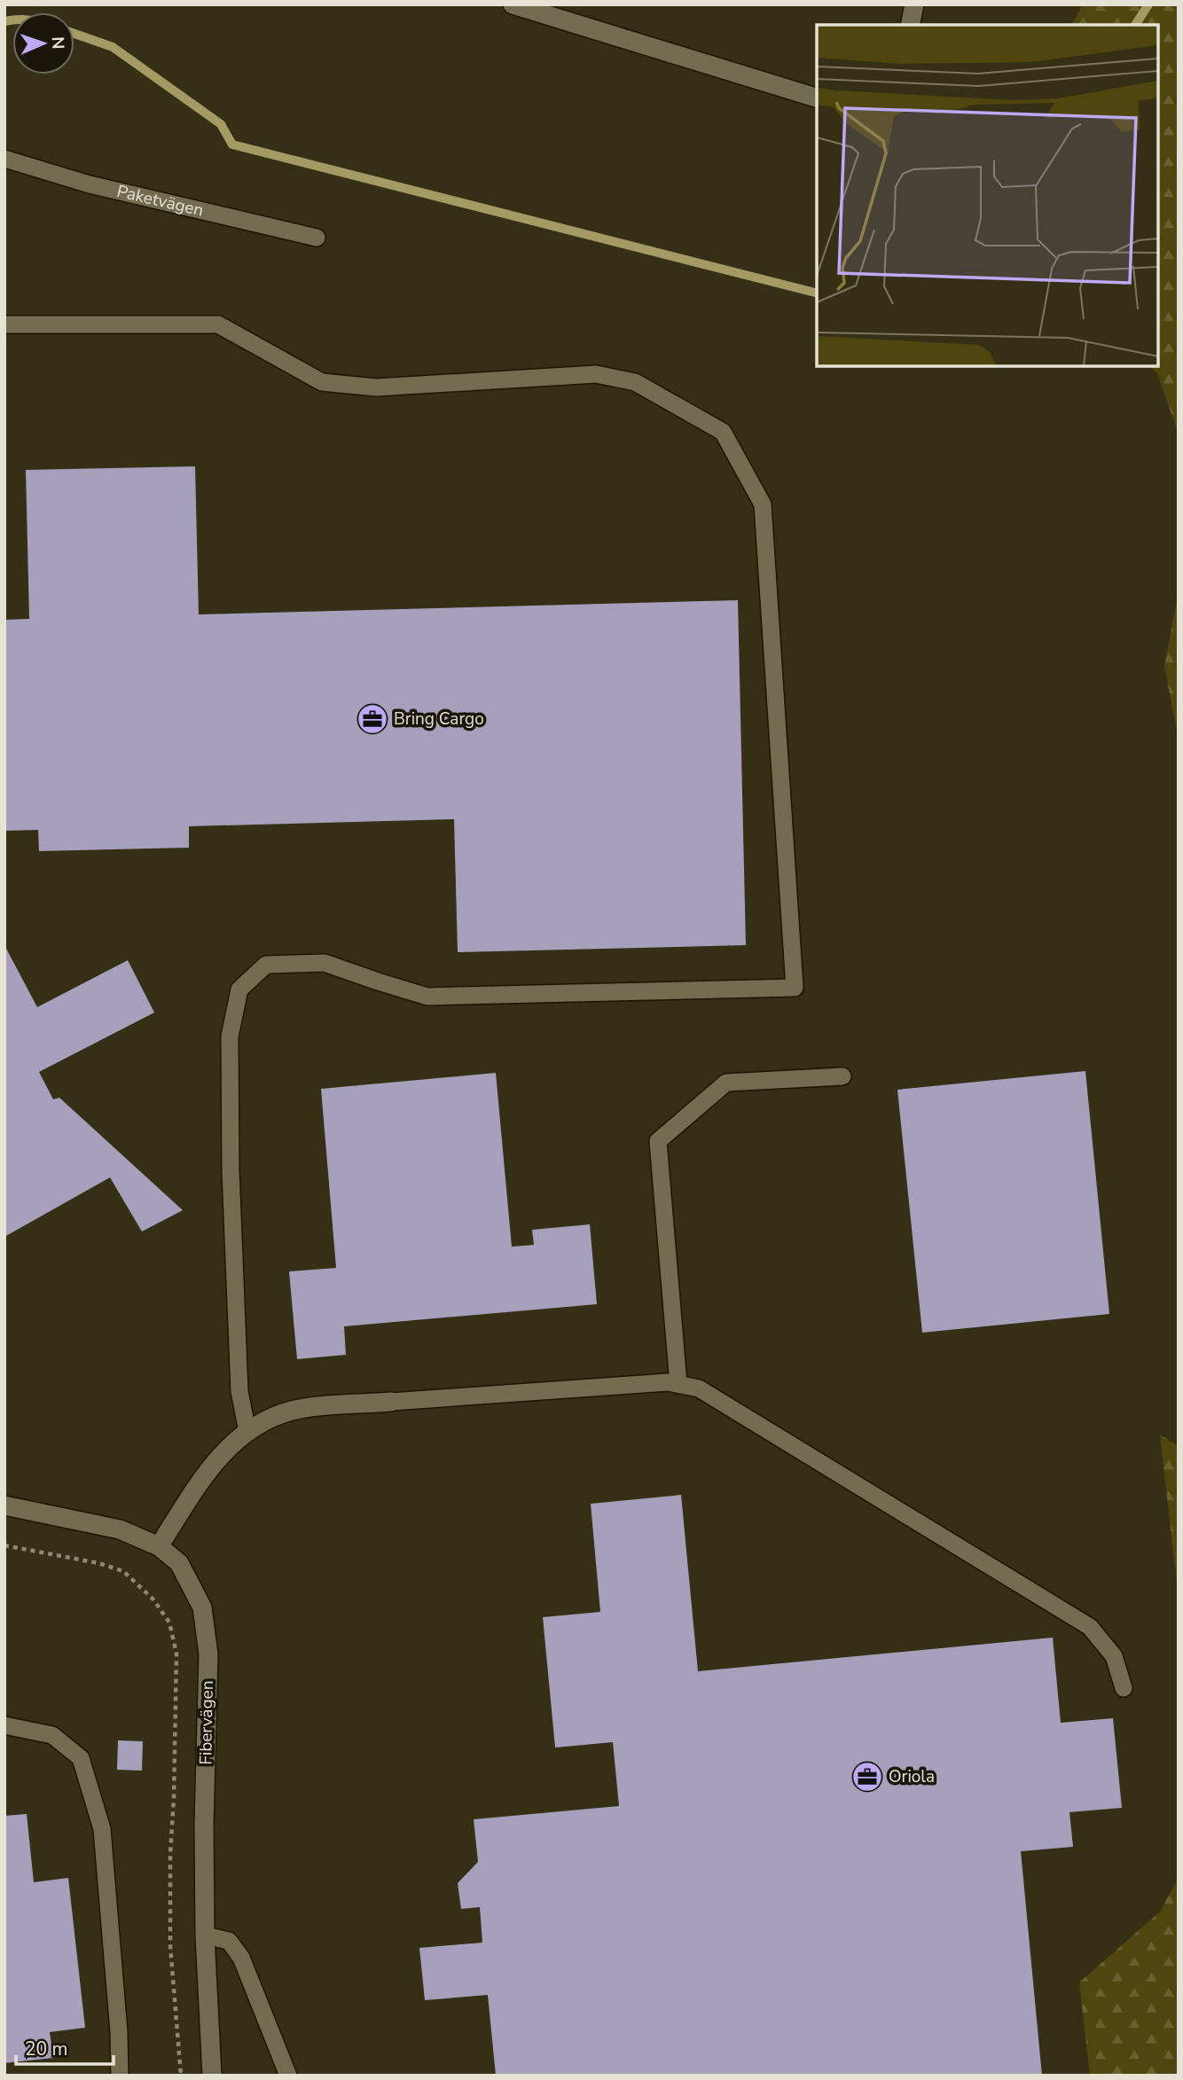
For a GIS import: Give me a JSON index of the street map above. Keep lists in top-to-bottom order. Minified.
{"streets":{"street":["Fibervägen"],"lane":["Paketvägen"]},"places":{"office":["Bring Cargo","Oriola"]},"scale_bar":"20 m","north":"right"}
